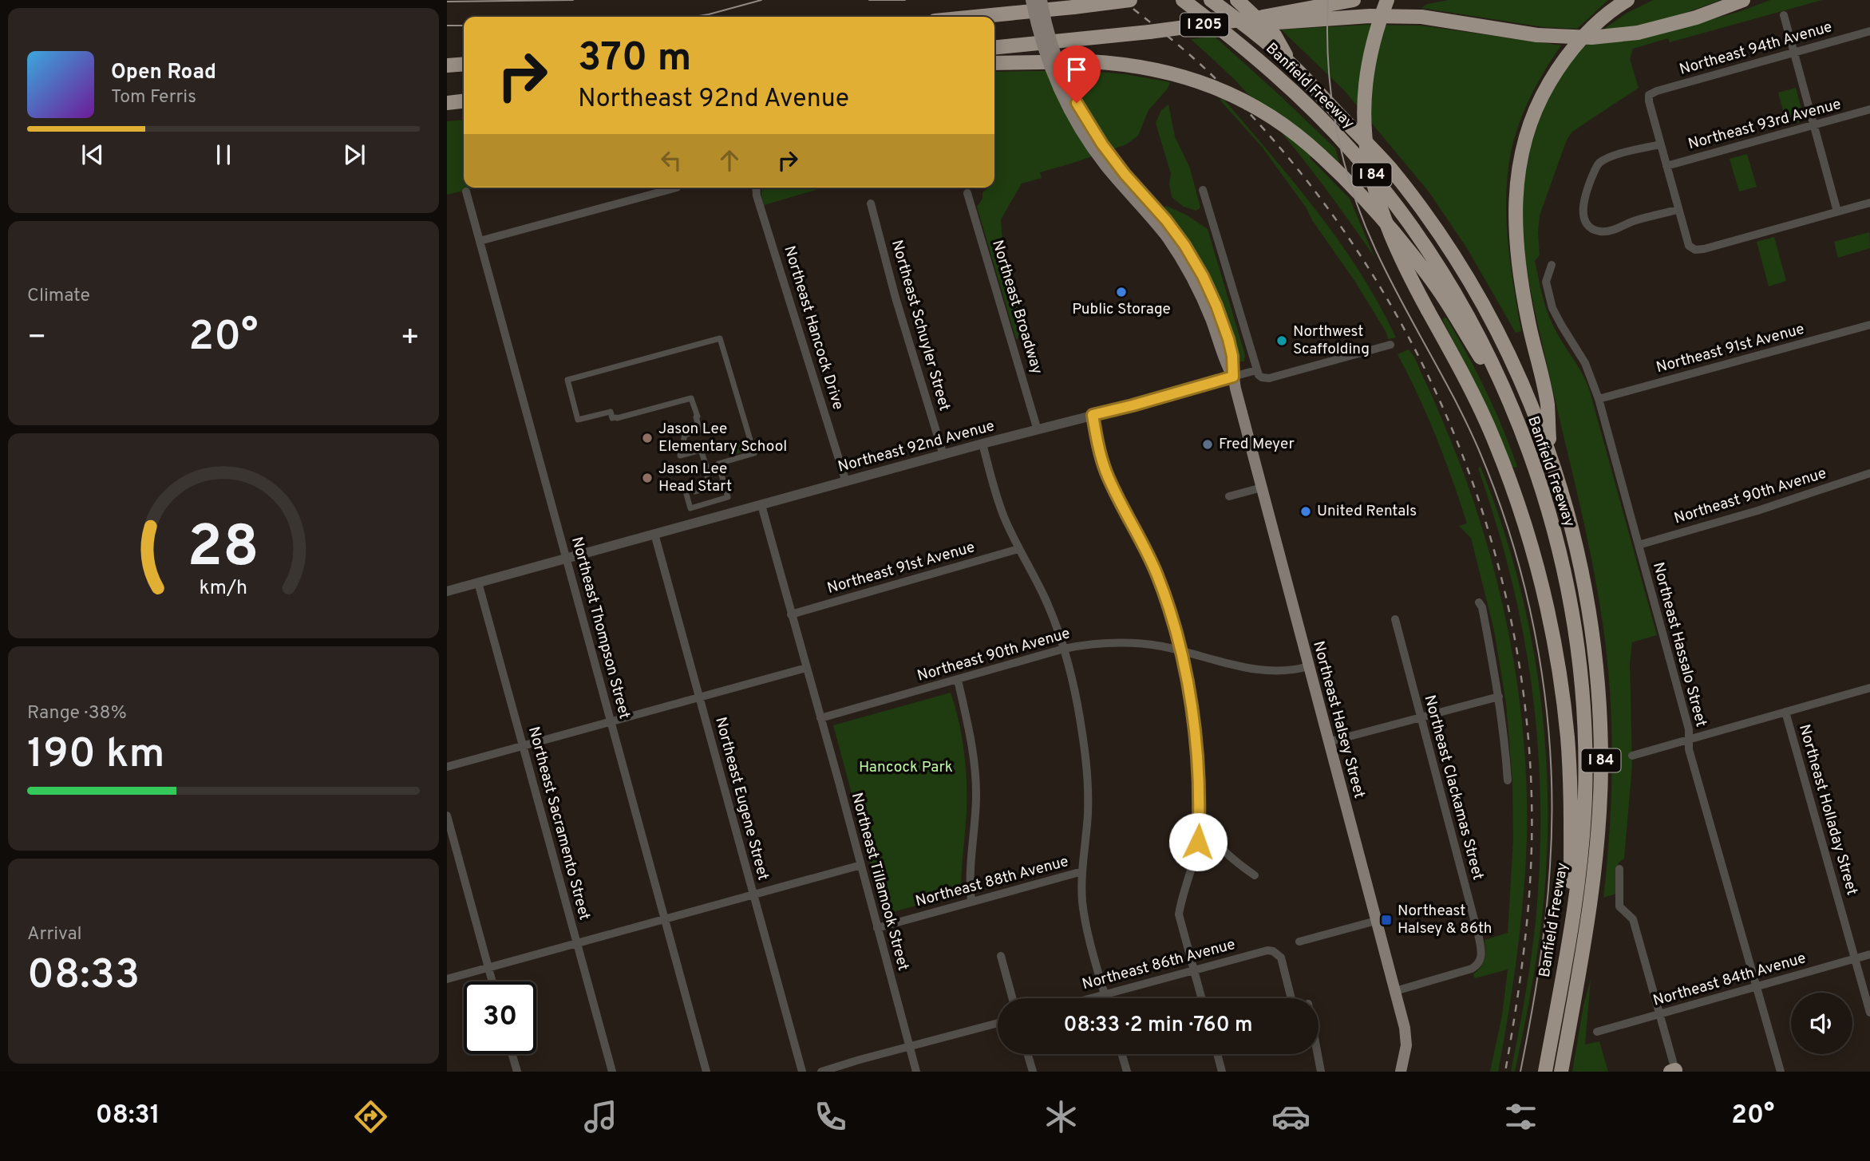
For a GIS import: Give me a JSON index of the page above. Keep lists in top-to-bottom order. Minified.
{"streets":{"highway":["I 205","Banfield Freeway","I 84"],"main road":["Northeast Halsey Street"],"street":["Northeast 94th Avenue","Northeast 93rd Avenue","Northeast Broadway","Northeast Schuyler Street","Northeast Hancock Drive","Northeast 91st Avenue","Northeast 92nd Avenue","Northeast 90th Avenue","Northeast Thompson Street","Northeast Hassalo Street","Northeast Clackamas Street","Northeast Eugene Street","Northeast Holladay Street","Northeast Sacramento Street","Northeast Tillamook Street","Northeast 88th Avenue","Northeast 86th Avenue","Northeast 84th Avenue"]},"crossings":[["Northeast Broadway","Northeast 92nd Avenue"],["Northeast Schuyler Street","Northeast 92nd Avenue"],["Northeast Hancock Drive","Northeast 92nd Avenue"],["Northeast 91st Avenue","Northeast Hassalo Street"],["Northeast 91st Avenue","Northeast Tillamook Street"],["Northeast 92nd Avenue","Northeast Thompson Street"],["Northeast 92nd Avenue","Northeast Halsey Street"],["Northeast 92nd Avenue","Northeast Eugene Street"],["Northeast 92nd Avenue","Northeast Sacramento Street"],["Northeast 92nd Avenue","Northeast Tillamook Street"],["Northeast 90th Avenue","Northeast Hassalo Street"],["Northeast 90th Avenue","Northeast Halsey Street"],["Northeast 90th Avenue","Northeast Tillamook Street"],["Northeast Hassalo Street","Northeast 84th Avenue"],["Northeast Halsey Street","Northeast Clackamas Street"],["Northeast Holladay Street","Northeast 84th Avenue"],["Northeast Tillamook Street","Northeast 88th Avenue"]],"parks":["Hancock Park"],"places":{"other":["Public Storage","Northwest Scaffolding","Jason Lee Elementary School","Fred Meyer","Jason Lee Head Start","United Rentals"],"transit":["Northeast Halsey & 86th"]},"page":{"turn":["370 m","Northeast 92nd Avenue"],"song":["Open Road","Tom Ferris"],"tile":["Climate",["Range · 38%","190 km"],["Arrival","08:33"]],"heat":["−","20°","+"],"limit":"30","trip":"08:33 · 2 min · 760 m","tabs":["08:31","20°"],"gauge":["28","km/h"]}}
